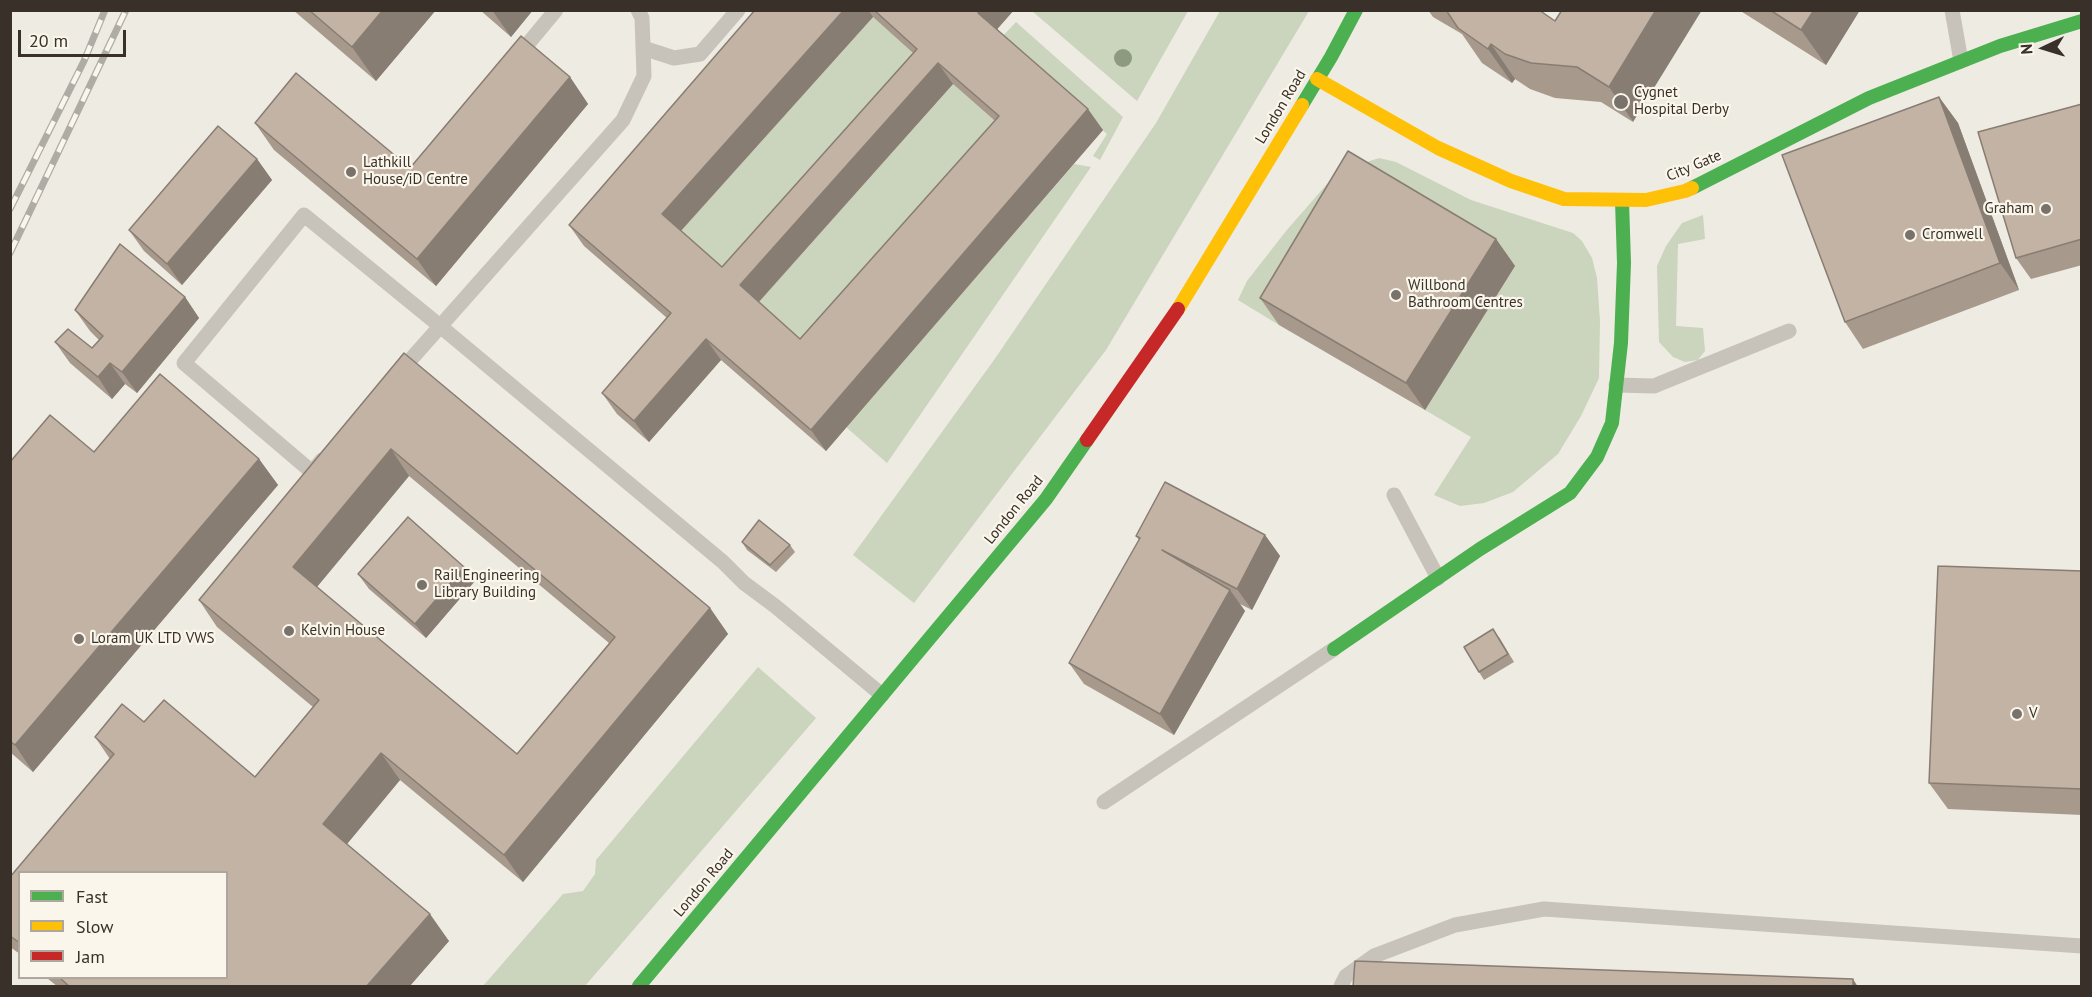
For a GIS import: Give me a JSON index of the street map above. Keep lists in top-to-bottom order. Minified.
{"streets":{"street":["London Road","City Gate"]},"crossings":[["London Road","City Gate"]],"places":["Cygnet Hospital Derby","Lathkill House/iD Centre","Graham","Cromwell","Willbond Bathroom Centres","Rail Engineering Library Building","Kelvin House","Loram UK LTD VWS","V"],"legend":["Fast","Slow","Jam"],"scale_bar":"20 m","north":"left"}
